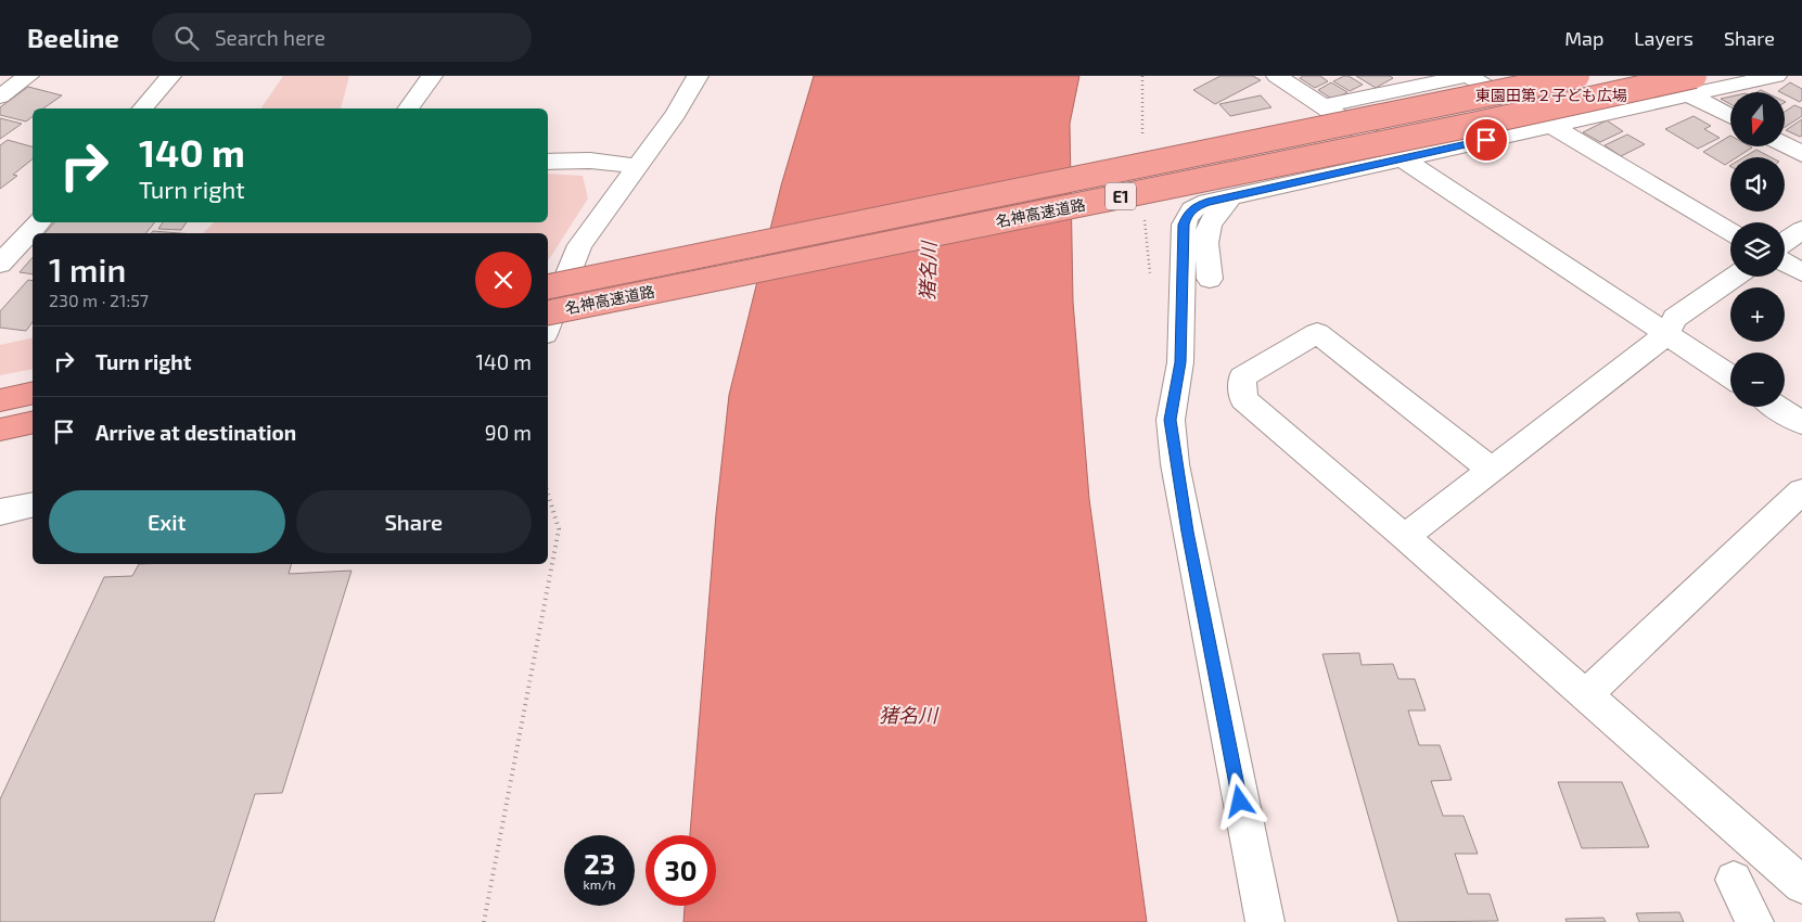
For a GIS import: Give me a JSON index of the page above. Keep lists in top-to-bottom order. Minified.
{"streets":{"highway":["E1","名神高速道路"]},"water":["猪名川"],"parks":["東園田第２子ども広場"],"north":"bottom","page":{"header":"Beeline","search":"Search here","nav":["Map","Layers","Share"],"map_buttons":["+","−"],"turn":["140 m","Turn right"],"heading":["1 min","230 m · 21:57"],"list":[{"name":"Turn right","value":"140 m"},{"name":"Arrive at destination","value":"90 m"}],"buttons":["Exit","Share"],"speed":"23 km/h","limit":"30"}}
